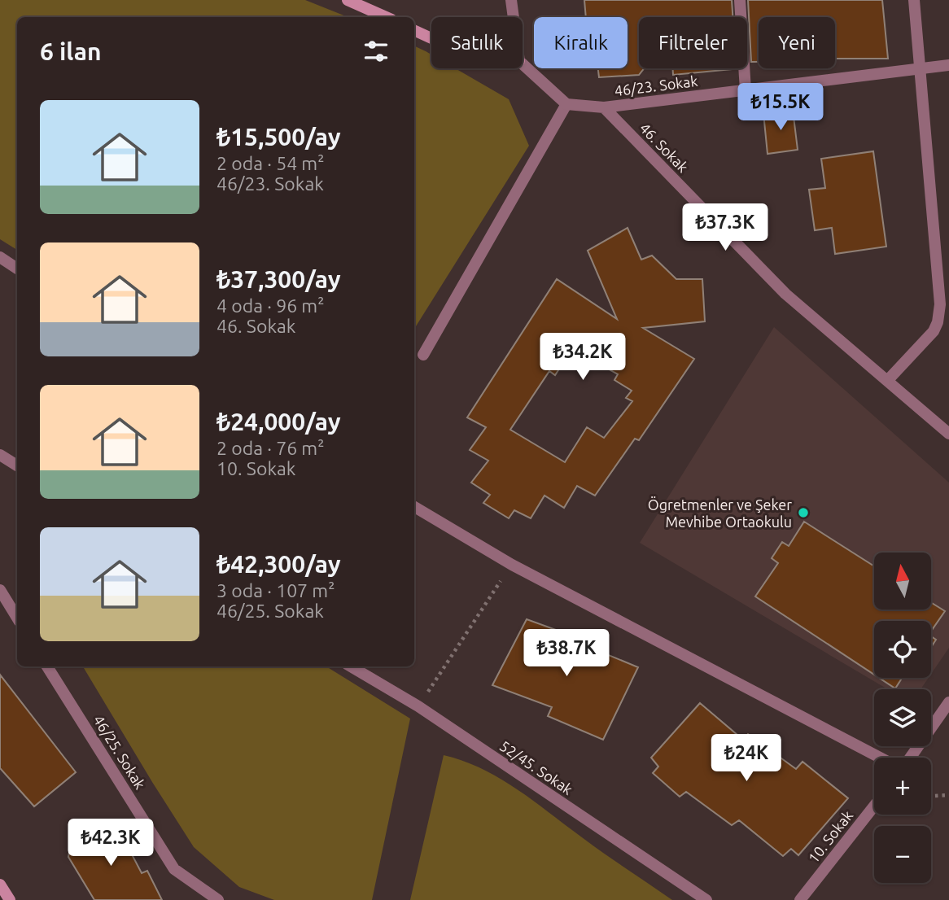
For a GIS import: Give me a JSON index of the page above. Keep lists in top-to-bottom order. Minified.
{"streets":{"street":["46/23. Sokak","46. Sokak","46/25. Sokak","52/45. Sokak","10. Sokak"]},"crossings":[["46/23. Sokak","46. Sokak"]],"places":["Ögretmenler ve Şeker Mevhibe Ortaokulu"],"north":"top","page":{"chip":["Satılık","Kiralık","Filtreler","Yeni"],"heading":"6 ilan","price":["₺15.5K","₺37.3K","₺34.2K","₺38.7K","₺24K","₺42.3K"],"list":[{"name":"₺15,500/ay","note":"2 oda · 54 m² · 46/23. Sokak"},{"name":"₺37,300/ay","note":"4 oda · 96 m² · 46. Sokak"},{"name":"₺24,000/ay","note":"2 oda · 76 m² · 10. Sokak"},{"name":"₺42,300/ay","note":"3 oda · 107 m² · 46/25. Sokak"}],"map_buttons":["+","−"]}}
